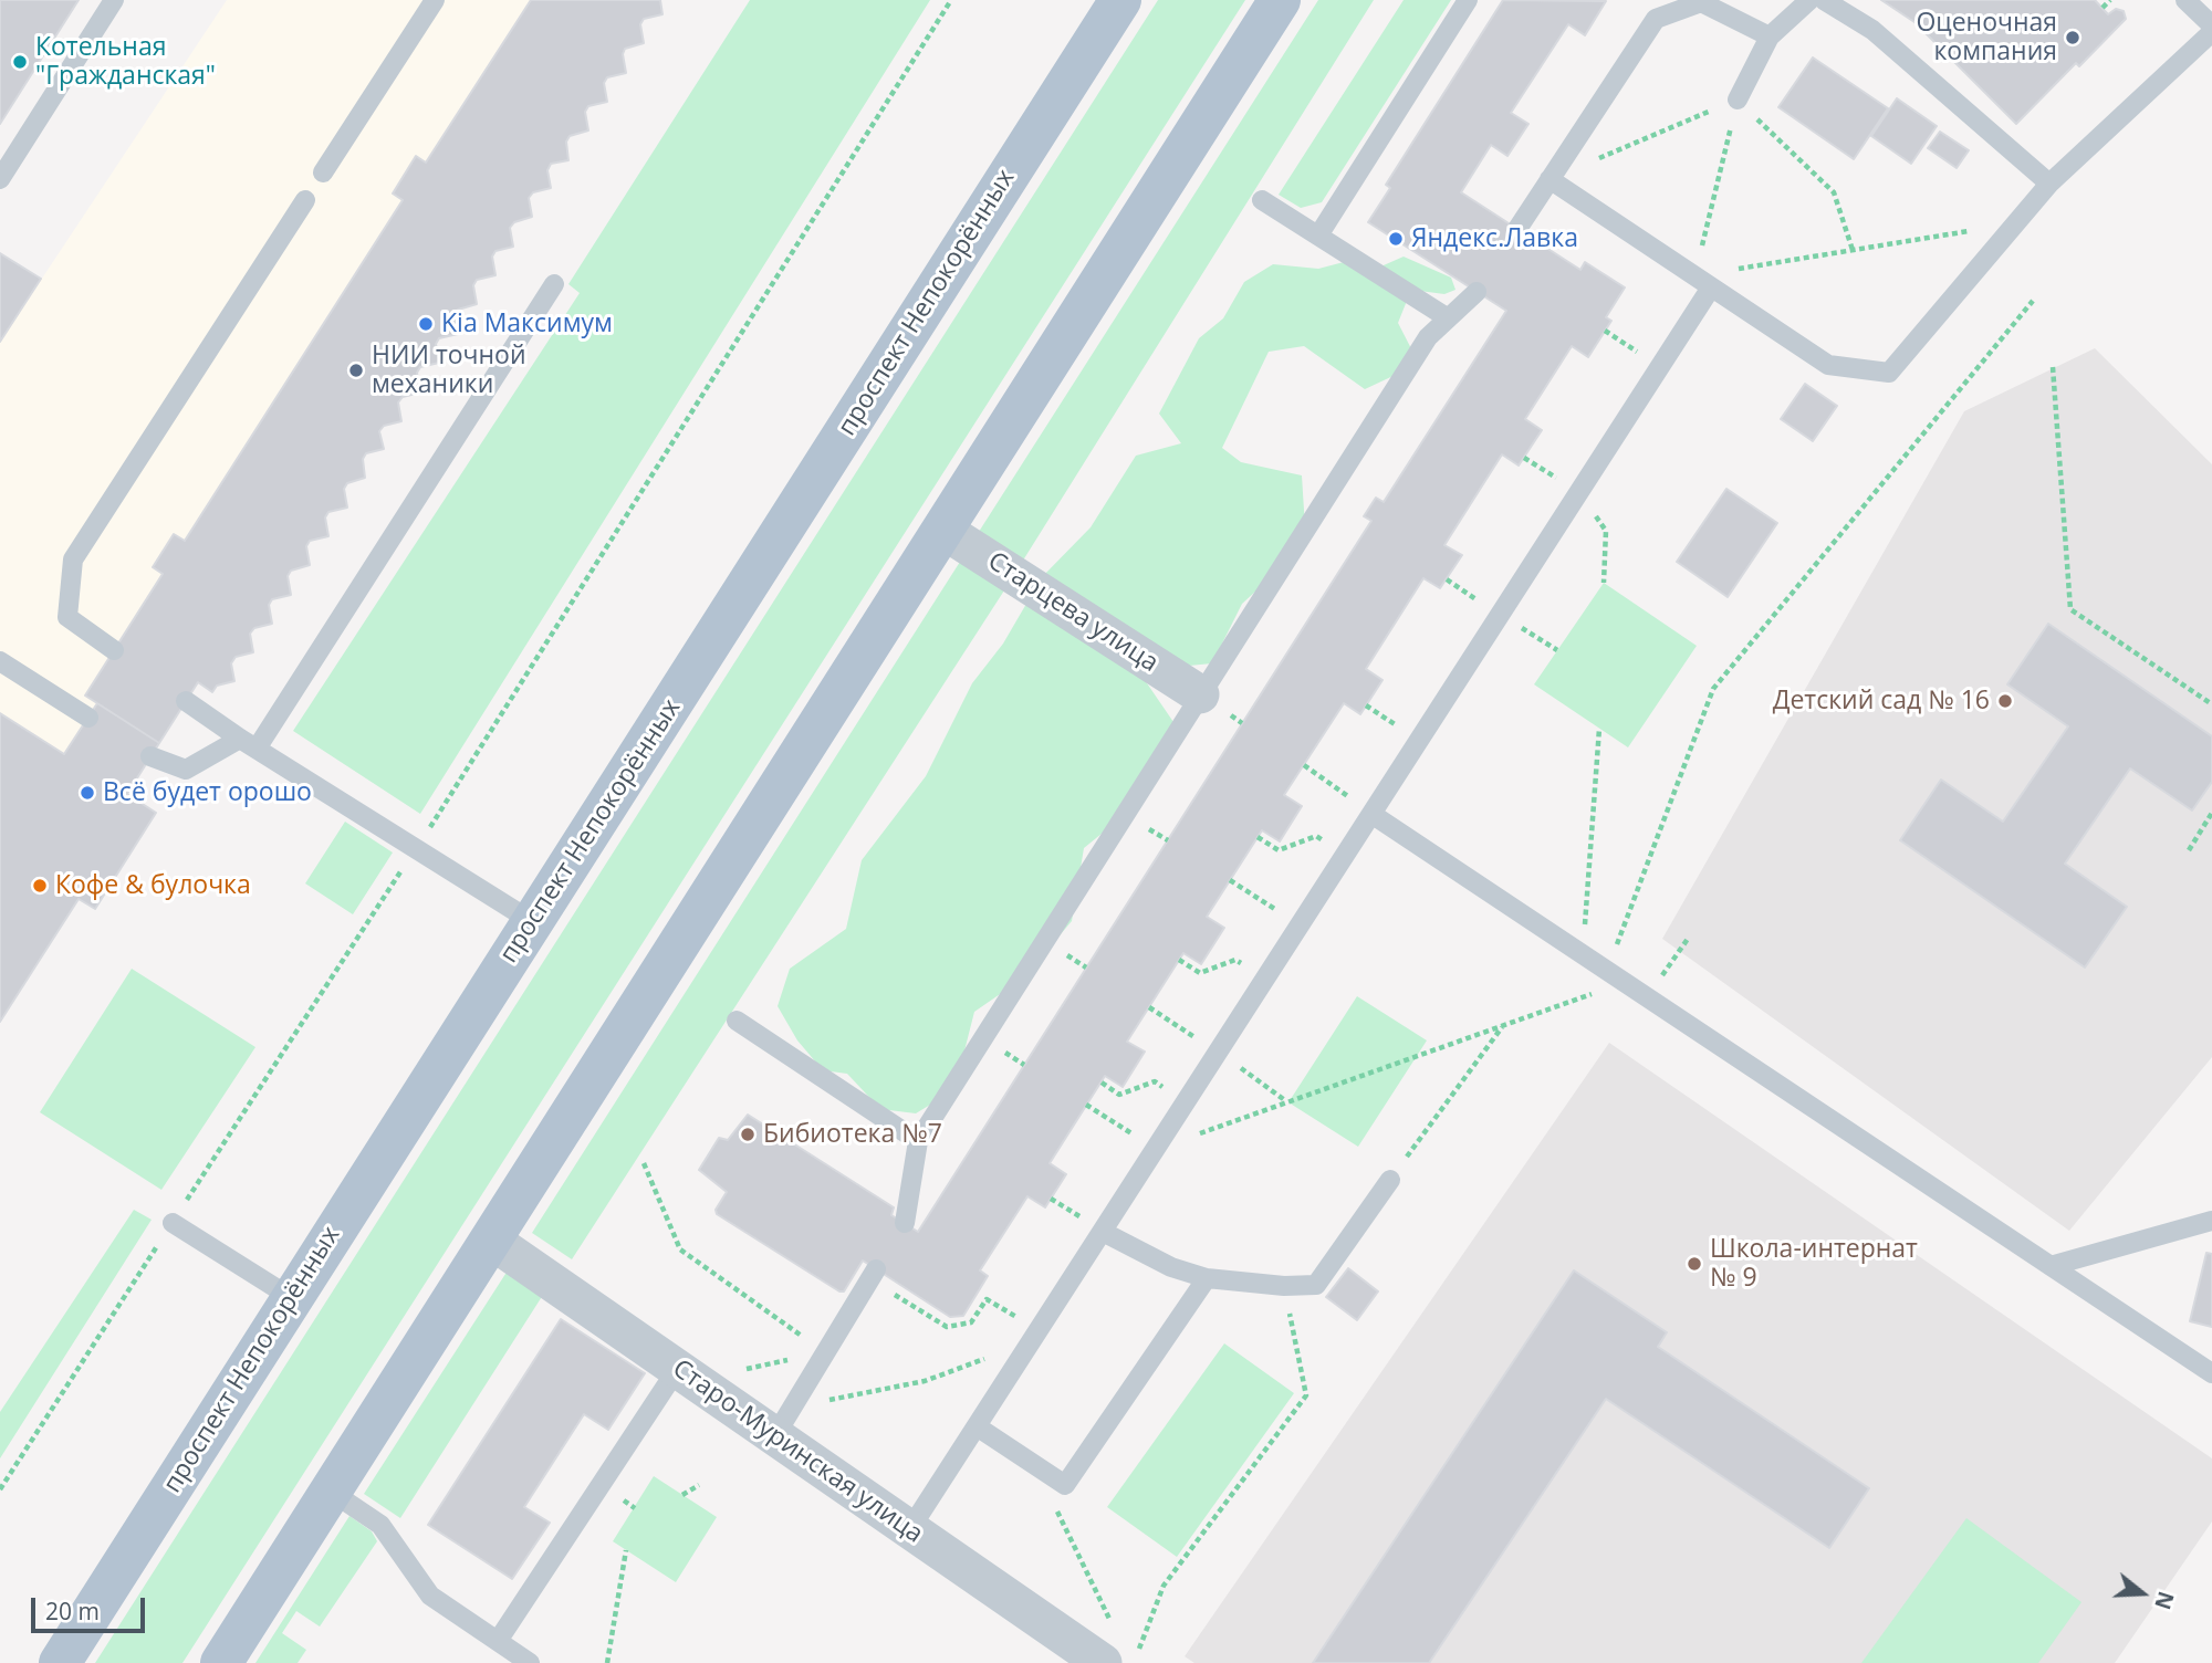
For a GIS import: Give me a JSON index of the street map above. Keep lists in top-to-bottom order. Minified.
{"streets":{"main road":["проспект Непокорённых"],"street":["Старцева улица","Старо-Муринская улица"]},"places":["Оценочная компания","Котельная \"Гражданская\"","Яндекс.Лавка","Kia Максимум","НИИ точной механики","Детский сад № 16","Всё будет орошо","Кофе & булочка","Бибиотека №7","Школа-интернат № 9"],"scale_bar":"20 m","north":"right"}
